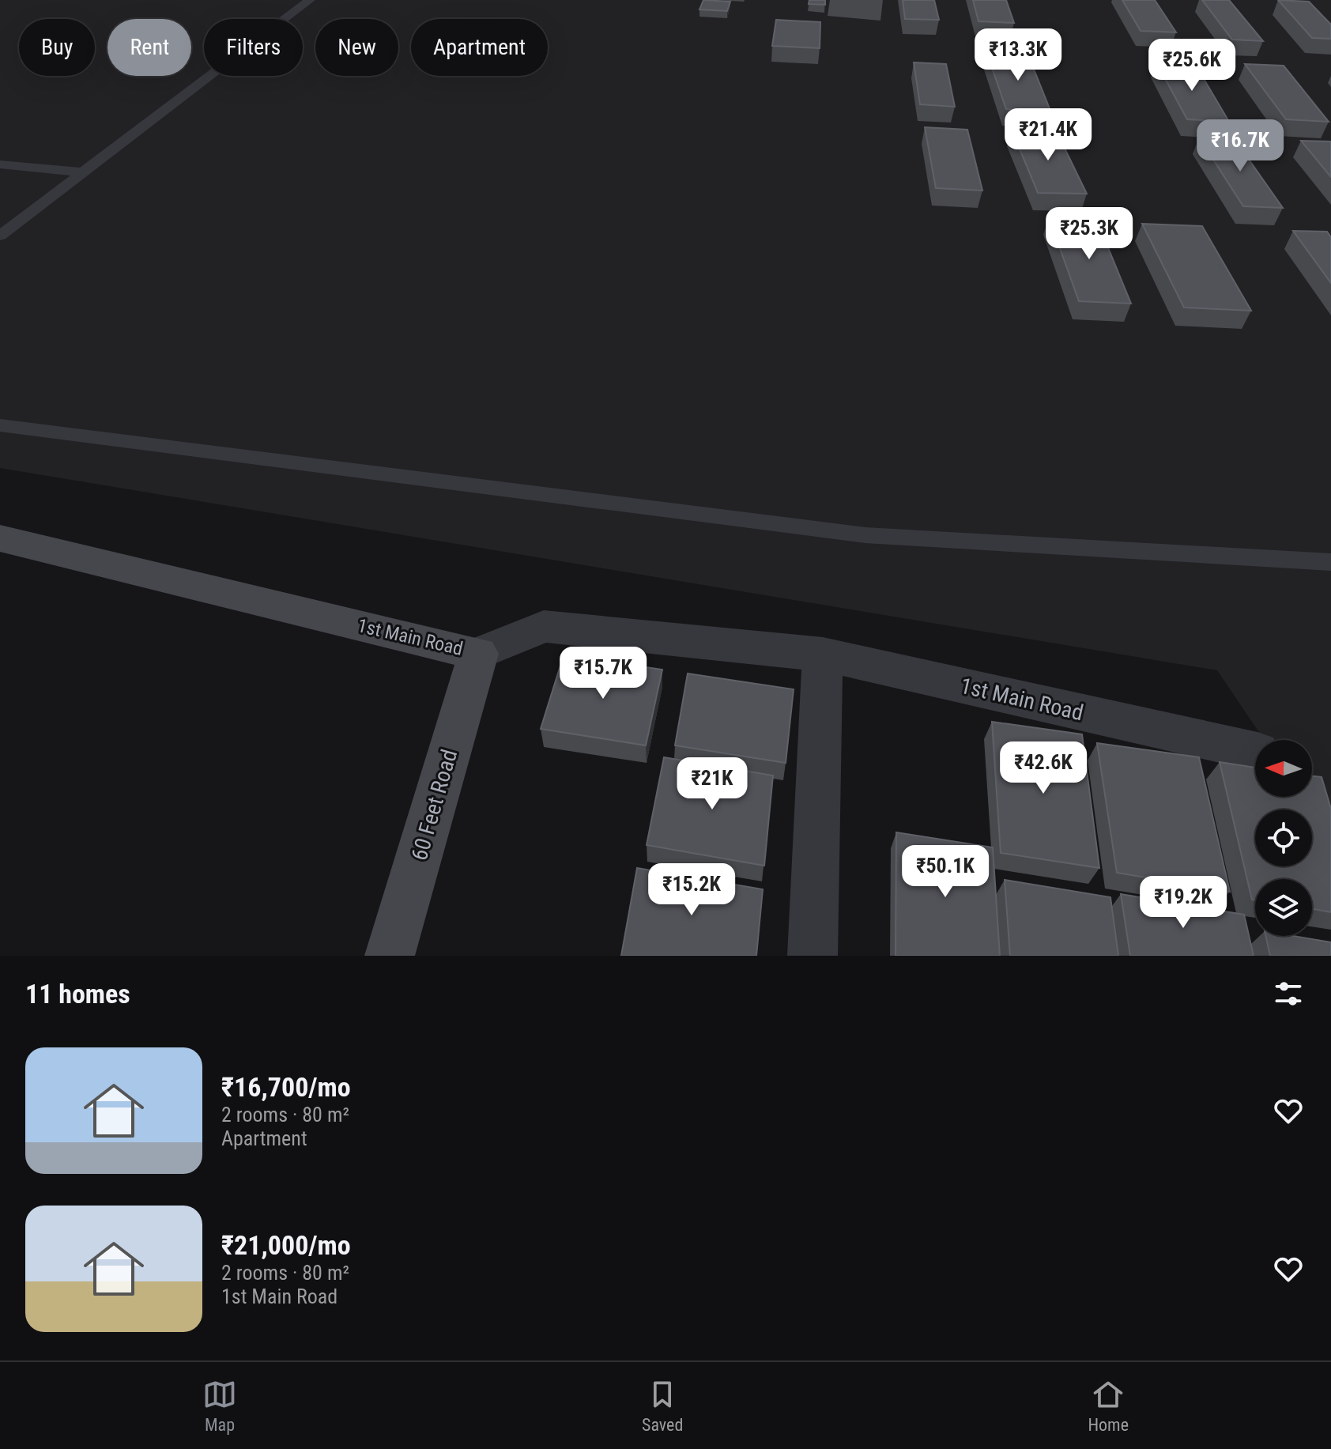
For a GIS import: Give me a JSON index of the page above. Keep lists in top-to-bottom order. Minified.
{"streets":{"street":["1st Main Road","60 Feet Road"]},"crossings":[["1st Main Road","60 Feet Road"]],"north":"left","page":{"chip":["Buy","Rent","Filters","New","Apartment"],"price":["₹13.3K","₹25.6K","₹21.4K","₹16.7K","₹25.3K","₹15.7K","₹42.6K","₹21K","₹50.1K","₹15.2K","₹19.2K"],"heading":"11 homes","list":[{"name":"₹16,700/mo","note":"2 rooms · 80 m² · Apartment"},{"name":"₹21,000/mo","note":"2 rooms · 80 m² · 1st Main Road"}],"tabs":["Map","Saved","Home"]}}
